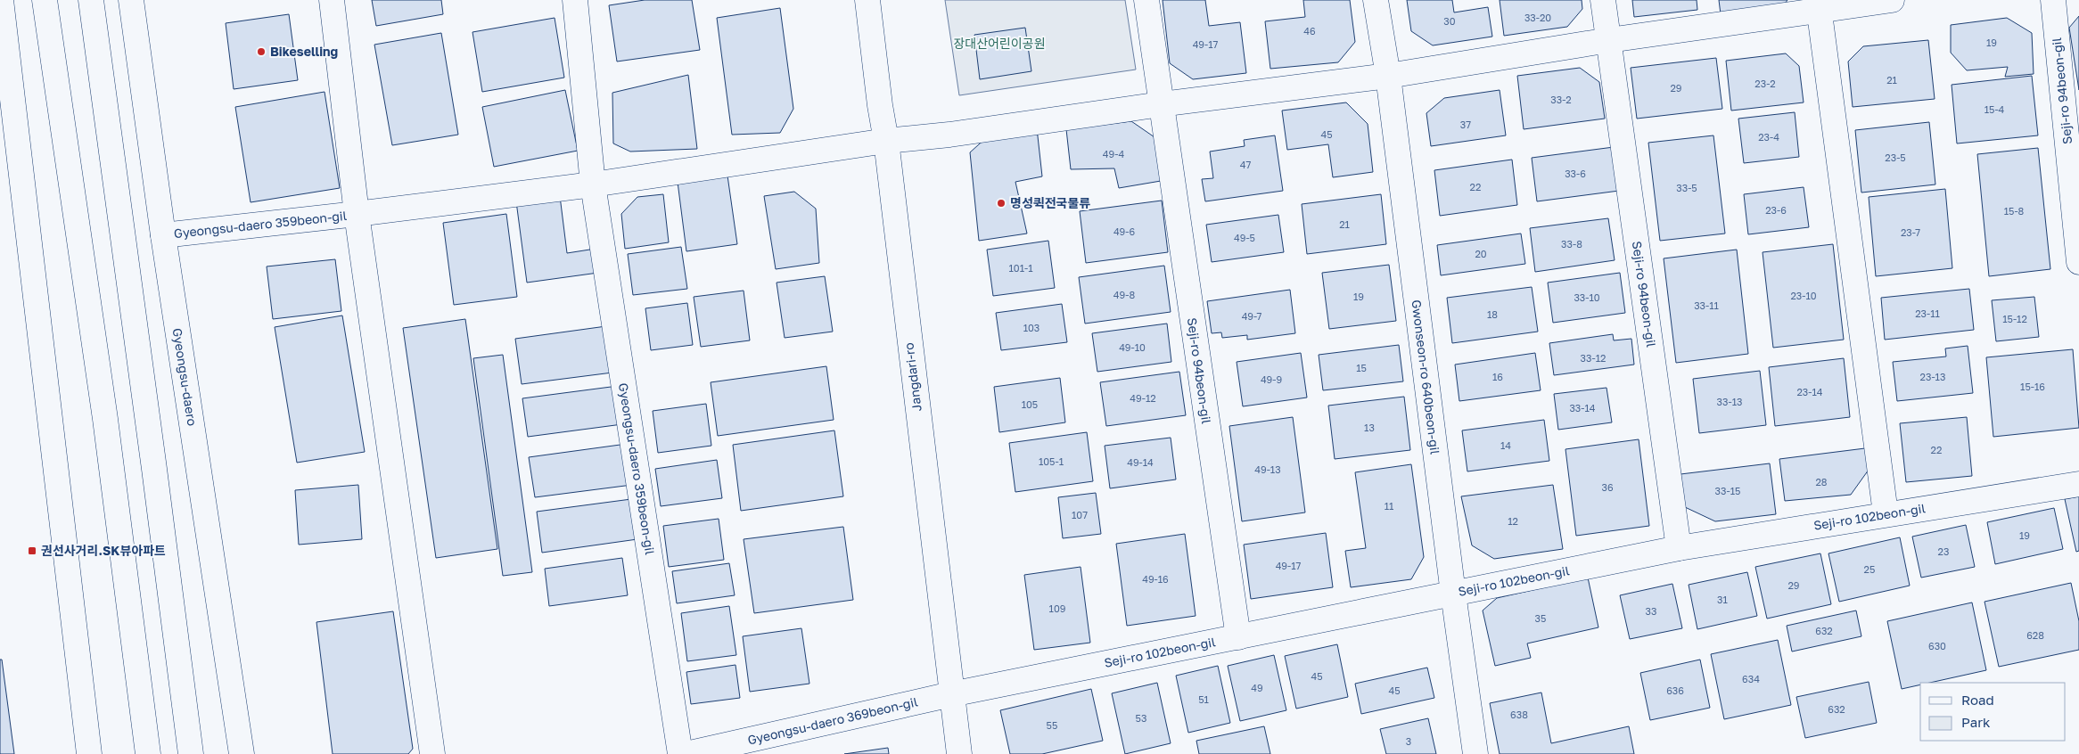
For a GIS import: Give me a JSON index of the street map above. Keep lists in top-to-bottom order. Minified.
{"streets":{"street":["Seji-ro 94beon-gil","Gyeongsu-daero 359beon-gil","Gyeongsu-daero","Jangdari-ro","Gwonseon-ro 640beon-gil","Seji-ro 102beon-gil","Gyeongsu-daero 369beon-gil"]},"crossings":[["Seji-ro 94beon-gil","Seji-ro 102beon-gil"],["Gyeongsu-daero 359beon-gil","Gyeongsu-daero"],["Gyeongsu-daero 359beon-gil","Jangdari-ro"],["Jangdari-ro","Seji-ro 102beon-gil"],["Jangdari-ro","Gyeongsu-daero 369beon-gil"],["Gwonseon-ro 640beon-gil","Seji-ro 102beon-gil"],["Seji-ro 102beon-gil","Gyeongsu-daero 369beon-gil"]],"parks":["장대산어린이공원"],"places":{"other":["Bikeselling","명성퀵전국물류"],"transit":["권선사거리.SK뷰아파트"]},"house_numbers":["33-20","30","46","19","49-17","21","23-2","29","33-2","15-4","37","45","23-4","49-4","23-5","47","33-6","22","33-5","23-6","15-8","21","49-6","23-7","49-5","33-8","20","101-1","49-8","23-10","19","33-10","33-11","23-11","18","49-7","15-12","103","49-10","33-12","15","16","23-13","49-9","15-16","23-14","49-12","33-13","105","33-14","13","14","22","105-1","49-14","49-13","28","36","33-15","11","107","12","19","23","49-17","25","49-16","29","31","109","33","35","632","628","630","45","634","49","45","636","51","632","638","53","55","3"],"legend":["Road","Park"]}
